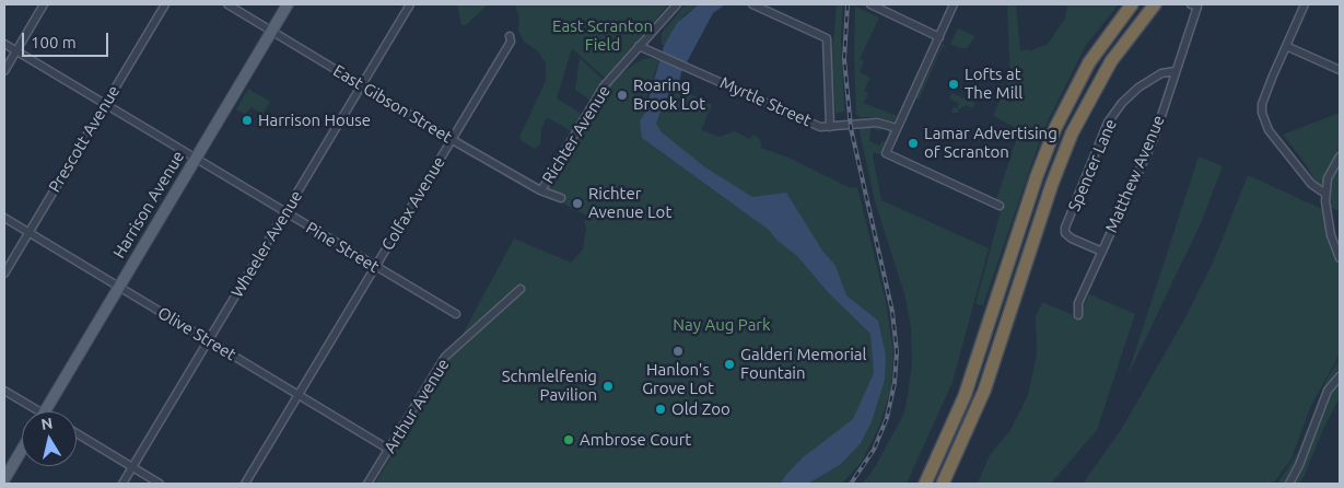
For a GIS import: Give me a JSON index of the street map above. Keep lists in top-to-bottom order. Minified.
{"streets":{"main road":["Harrison Avenue"],"street":["Myrtle Street","East Gibson Street","Richter Avenue","Prescott Avenue","Spencer Lane","Matthew Avenue","Colfax Avenue","Wheeler Avenue","Pine Street","Olive Street","Arthur Avenue"]},"crossings":[["Myrtle Street","Richter Avenue"],["East Gibson Street","Richter Avenue"],["East Gibson Street","Colfax Avenue"],["East Gibson Street","Harrison Avenue"],["East Gibson Street","Wheeler Avenue"],["Prescott Avenue","Pine Street"],["Prescott Avenue","Olive Street"],["Spencer Lane","Matthew Avenue"],["Colfax Avenue","Pine Street"],["Colfax Avenue","Olive Street"],["Harrison Avenue","Pine Street"],["Harrison Avenue","Olive Street"],["Wheeler Avenue","Pine Street"],["Wheeler Avenue","Olive Street"],["Olive Street","Arthur Avenue"]],"parks":["East Scranton Field","Nay Aug Park"],"places":["Lofts at The Mill","Roaring Brook Lot","Harrison House","Lamar Advertising of Scranton","Richter Avenue Lot","Hanlon's Grove Lot","Galderi Memorial Fountain","Schmlelfenig Pavilion","Old Zoo","Ambrose Court"],"scale_bar":"100 m","north":"top"}
